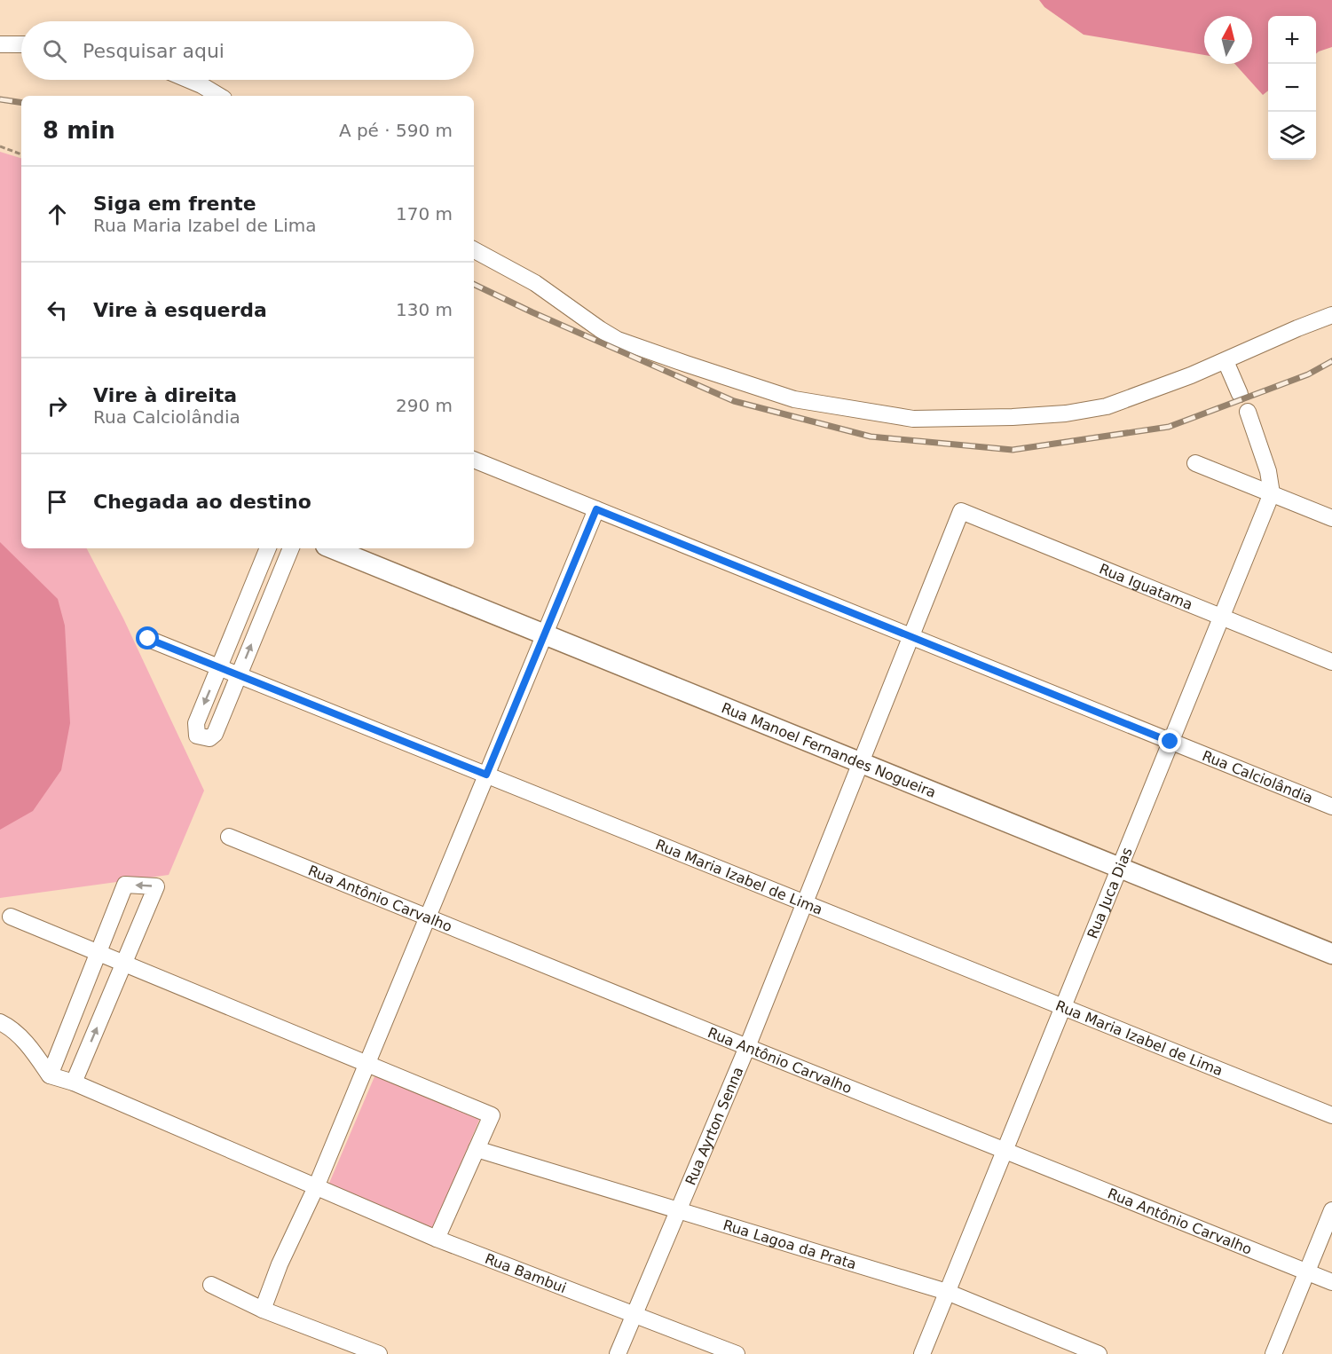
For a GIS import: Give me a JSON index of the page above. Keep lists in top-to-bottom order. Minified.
{"streets":{"street":["Rua Iguatama","Rua Manoel Fernandes Nogueira","Rua Calciolândia","Rua Maria Izabel de Lima","Rua Juca Dias","Rua Antônio Carvalho","Rua Ayrton Senna","Rua Lagoa da Prata","Rua Bambui"]},"crossings":[["Rua Iguatama","Rua Juca Dias"],["Rua Iguatama","Rua Ayrton Senna"],["Rua Manoel Fernandes Nogueira","Rua Juca Dias"],["Rua Manoel Fernandes Nogueira","Rua Ayrton Senna"],["Rua Calciolândia","Rua Juca Dias"],["Rua Calciolândia","Rua Ayrton Senna"],["Rua Maria Izabel de Lima","Rua Juca Dias"],["Rua Maria Izabel de Lima","Rua Ayrton Senna"],["Rua Juca Dias","Rua Antônio Carvalho"],["Rua Juca Dias","Rua Lagoa da Prata"],["Rua Antônio Carvalho","Rua Ayrton Senna"],["Rua Ayrton Senna","Rua Lagoa da Prata"],["Rua Ayrton Senna","Rua Bambui"]],"north":"top","page":{"map_buttons":["+","−"],"search":"Pesquisar aqui","heading":["8 min","A pé · 590 m"],"list":[["Siga em frente","Rua Maria Izabel de Lima","170 m"],["Vire à esquerda","130 m"],["Vire à direita","Rua Calciolândia","290 m"],"Chegada ao destino"]}}
